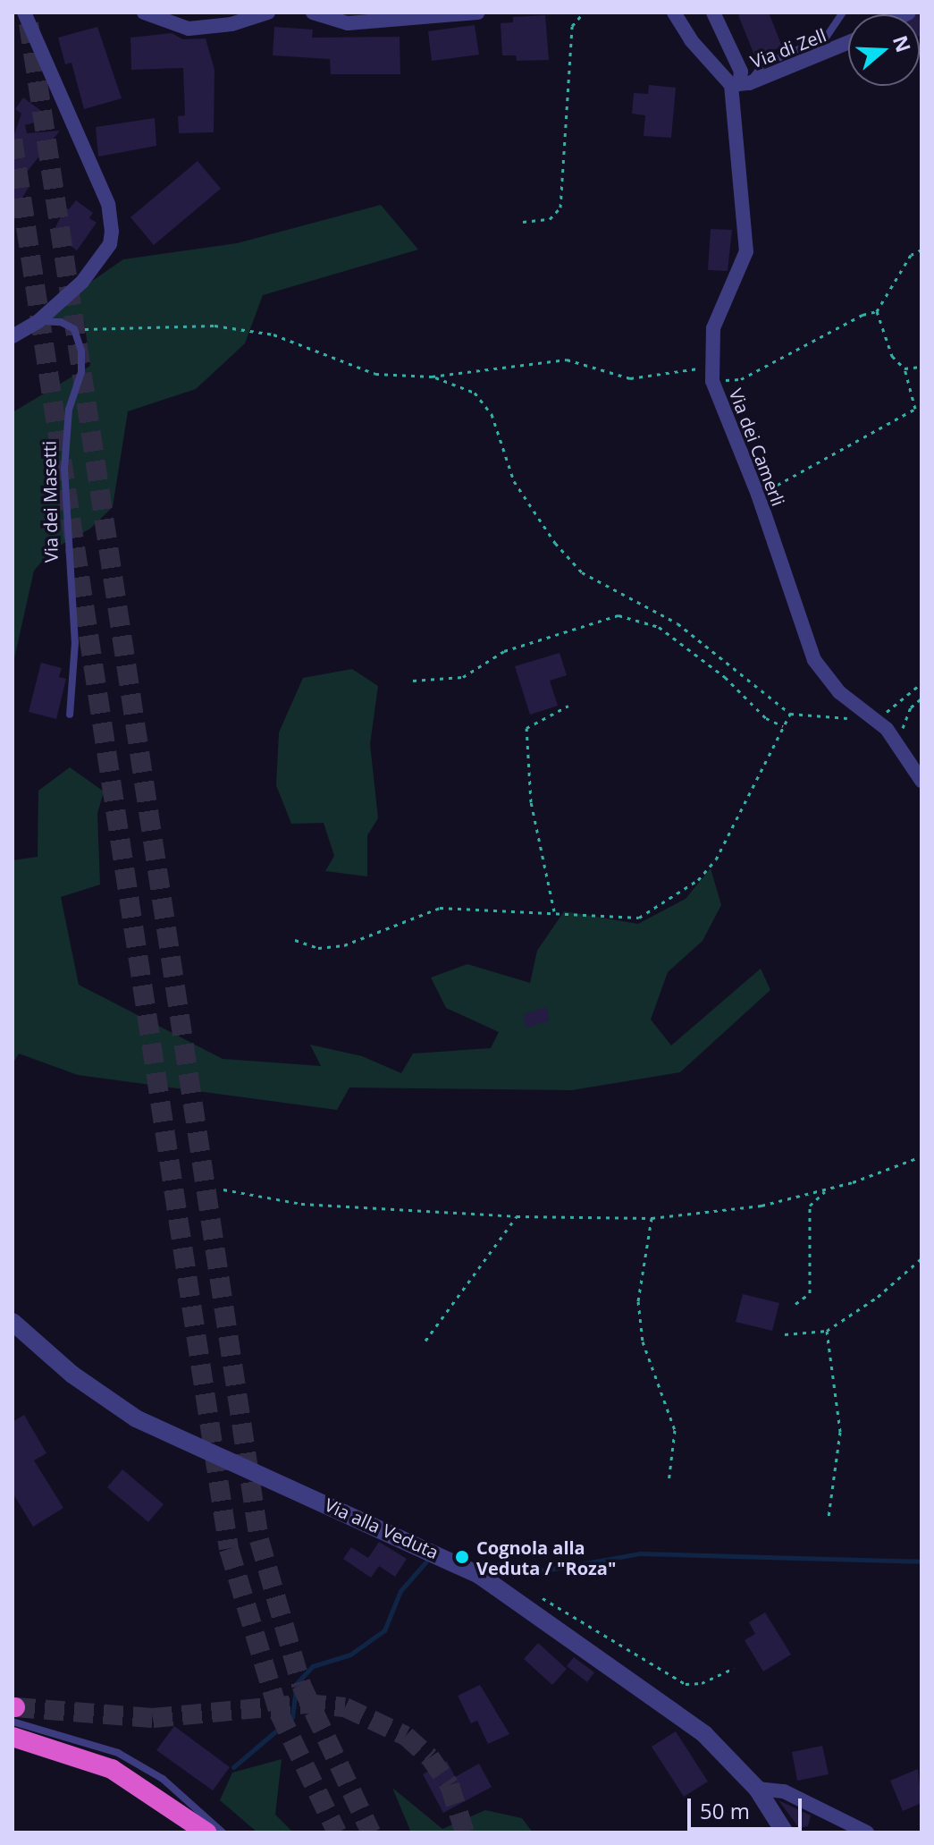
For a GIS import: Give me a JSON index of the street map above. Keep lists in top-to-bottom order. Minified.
{"streets":{"street":["Via di Zell","Via dei Camerli","Via alla Veduta"],"lane":["Via dei Masetti"]},"crossings":[["Via di Zell","Via dei Camerli"]],"places":["Cognola alla Veduta / \"Roza\""],"scale_bar":"50 m","north":"right"}
